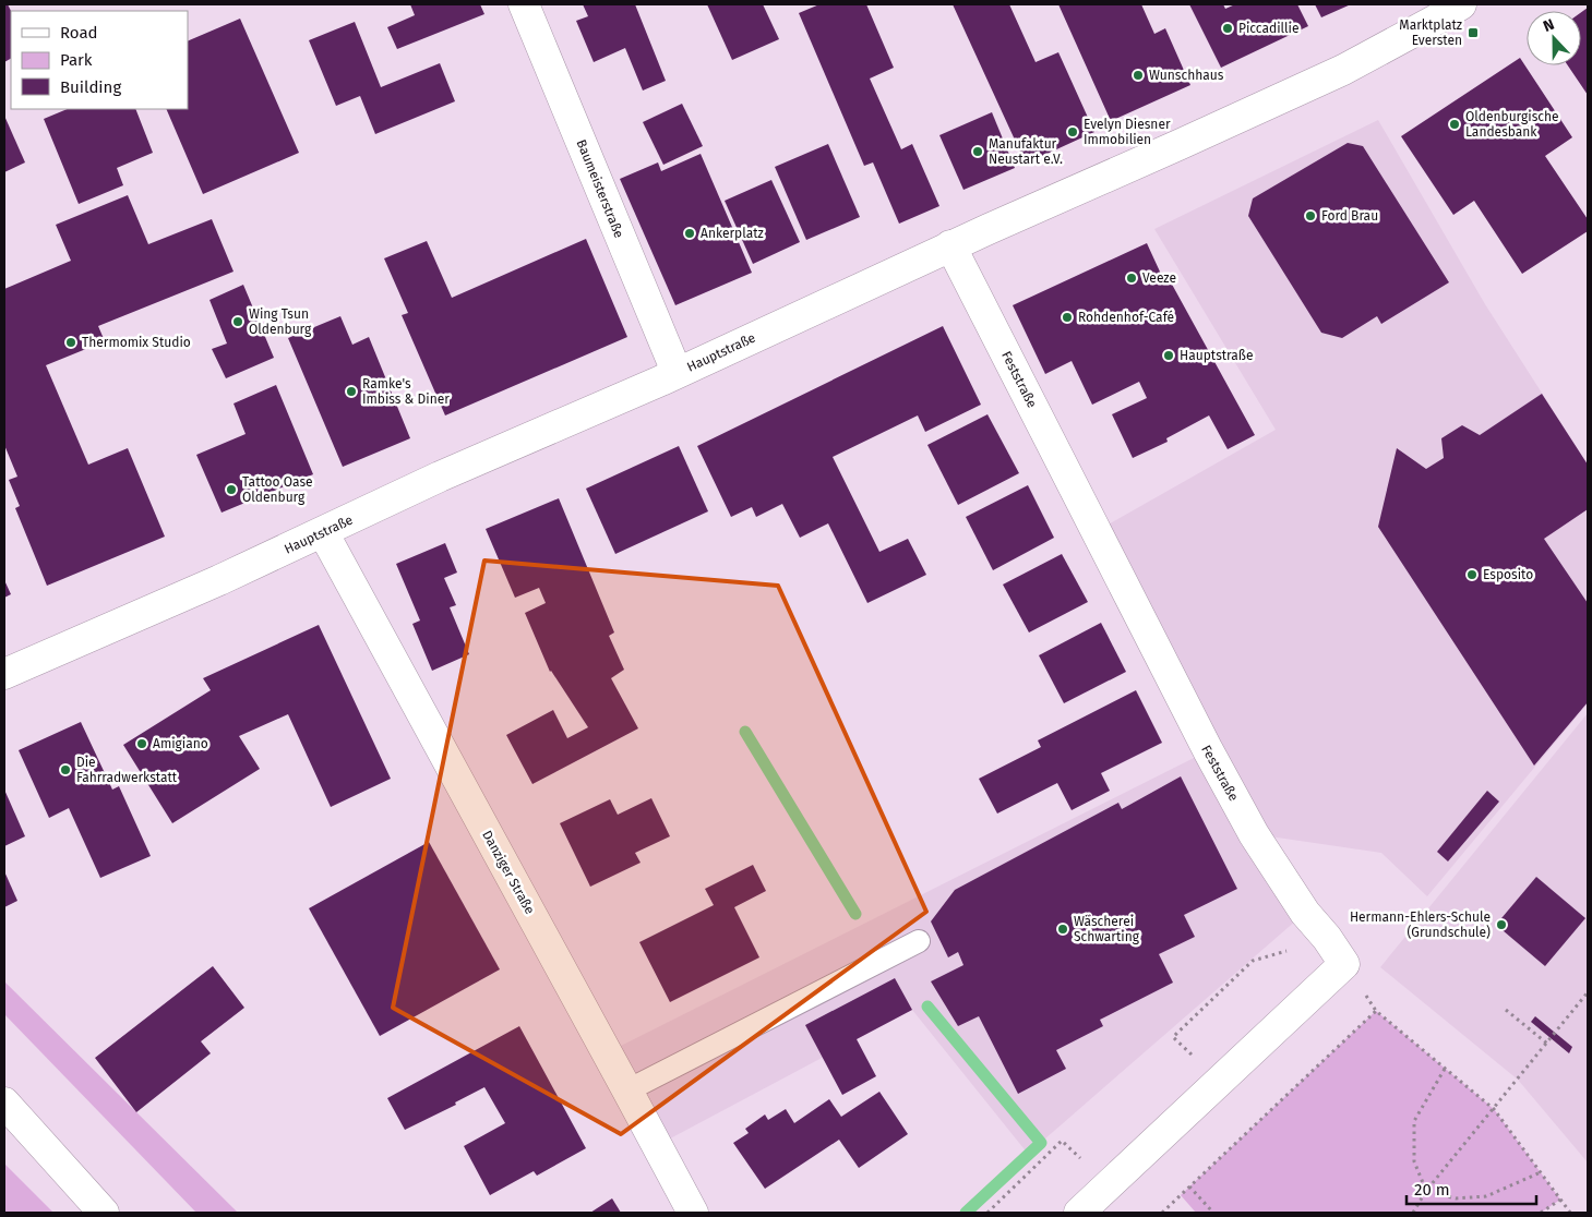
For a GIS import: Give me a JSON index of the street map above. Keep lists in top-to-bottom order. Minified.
{"streets":{"main road":["Baumeisterstraße","Hauptstraße","Feststraße","Danziger Straße"]},"crossings":[["Baumeisterstraße","Hauptstraße"],["Hauptstraße","Feststraße"],["Hauptstraße","Danziger Straße"]],"places":{"other":["Piccadillie","Wunschhaus","Oldenburgische Landesbank","Evelyn Diesner Immobilien","Manufaktur Neustart e.V.","Ford Brau","Ankerplatz","Veeze","Rohdenhof-Café","Wing Tsun Oldenburg","Thermomix Studio","Hauptstraße","Ramke's Imbiss & Diner","Tattoo Oase Oldenburg","Esposito","Amigiano","Die Fahrradwerkstatt","Hermann-Ehlers-Schule (Grundschule)","Wäscherei Schwarting"],"transit":["Marktplatz Eversten"]},"legend":["Road","Park","Building"],"scale_bar":"20 m","north":"top"}
